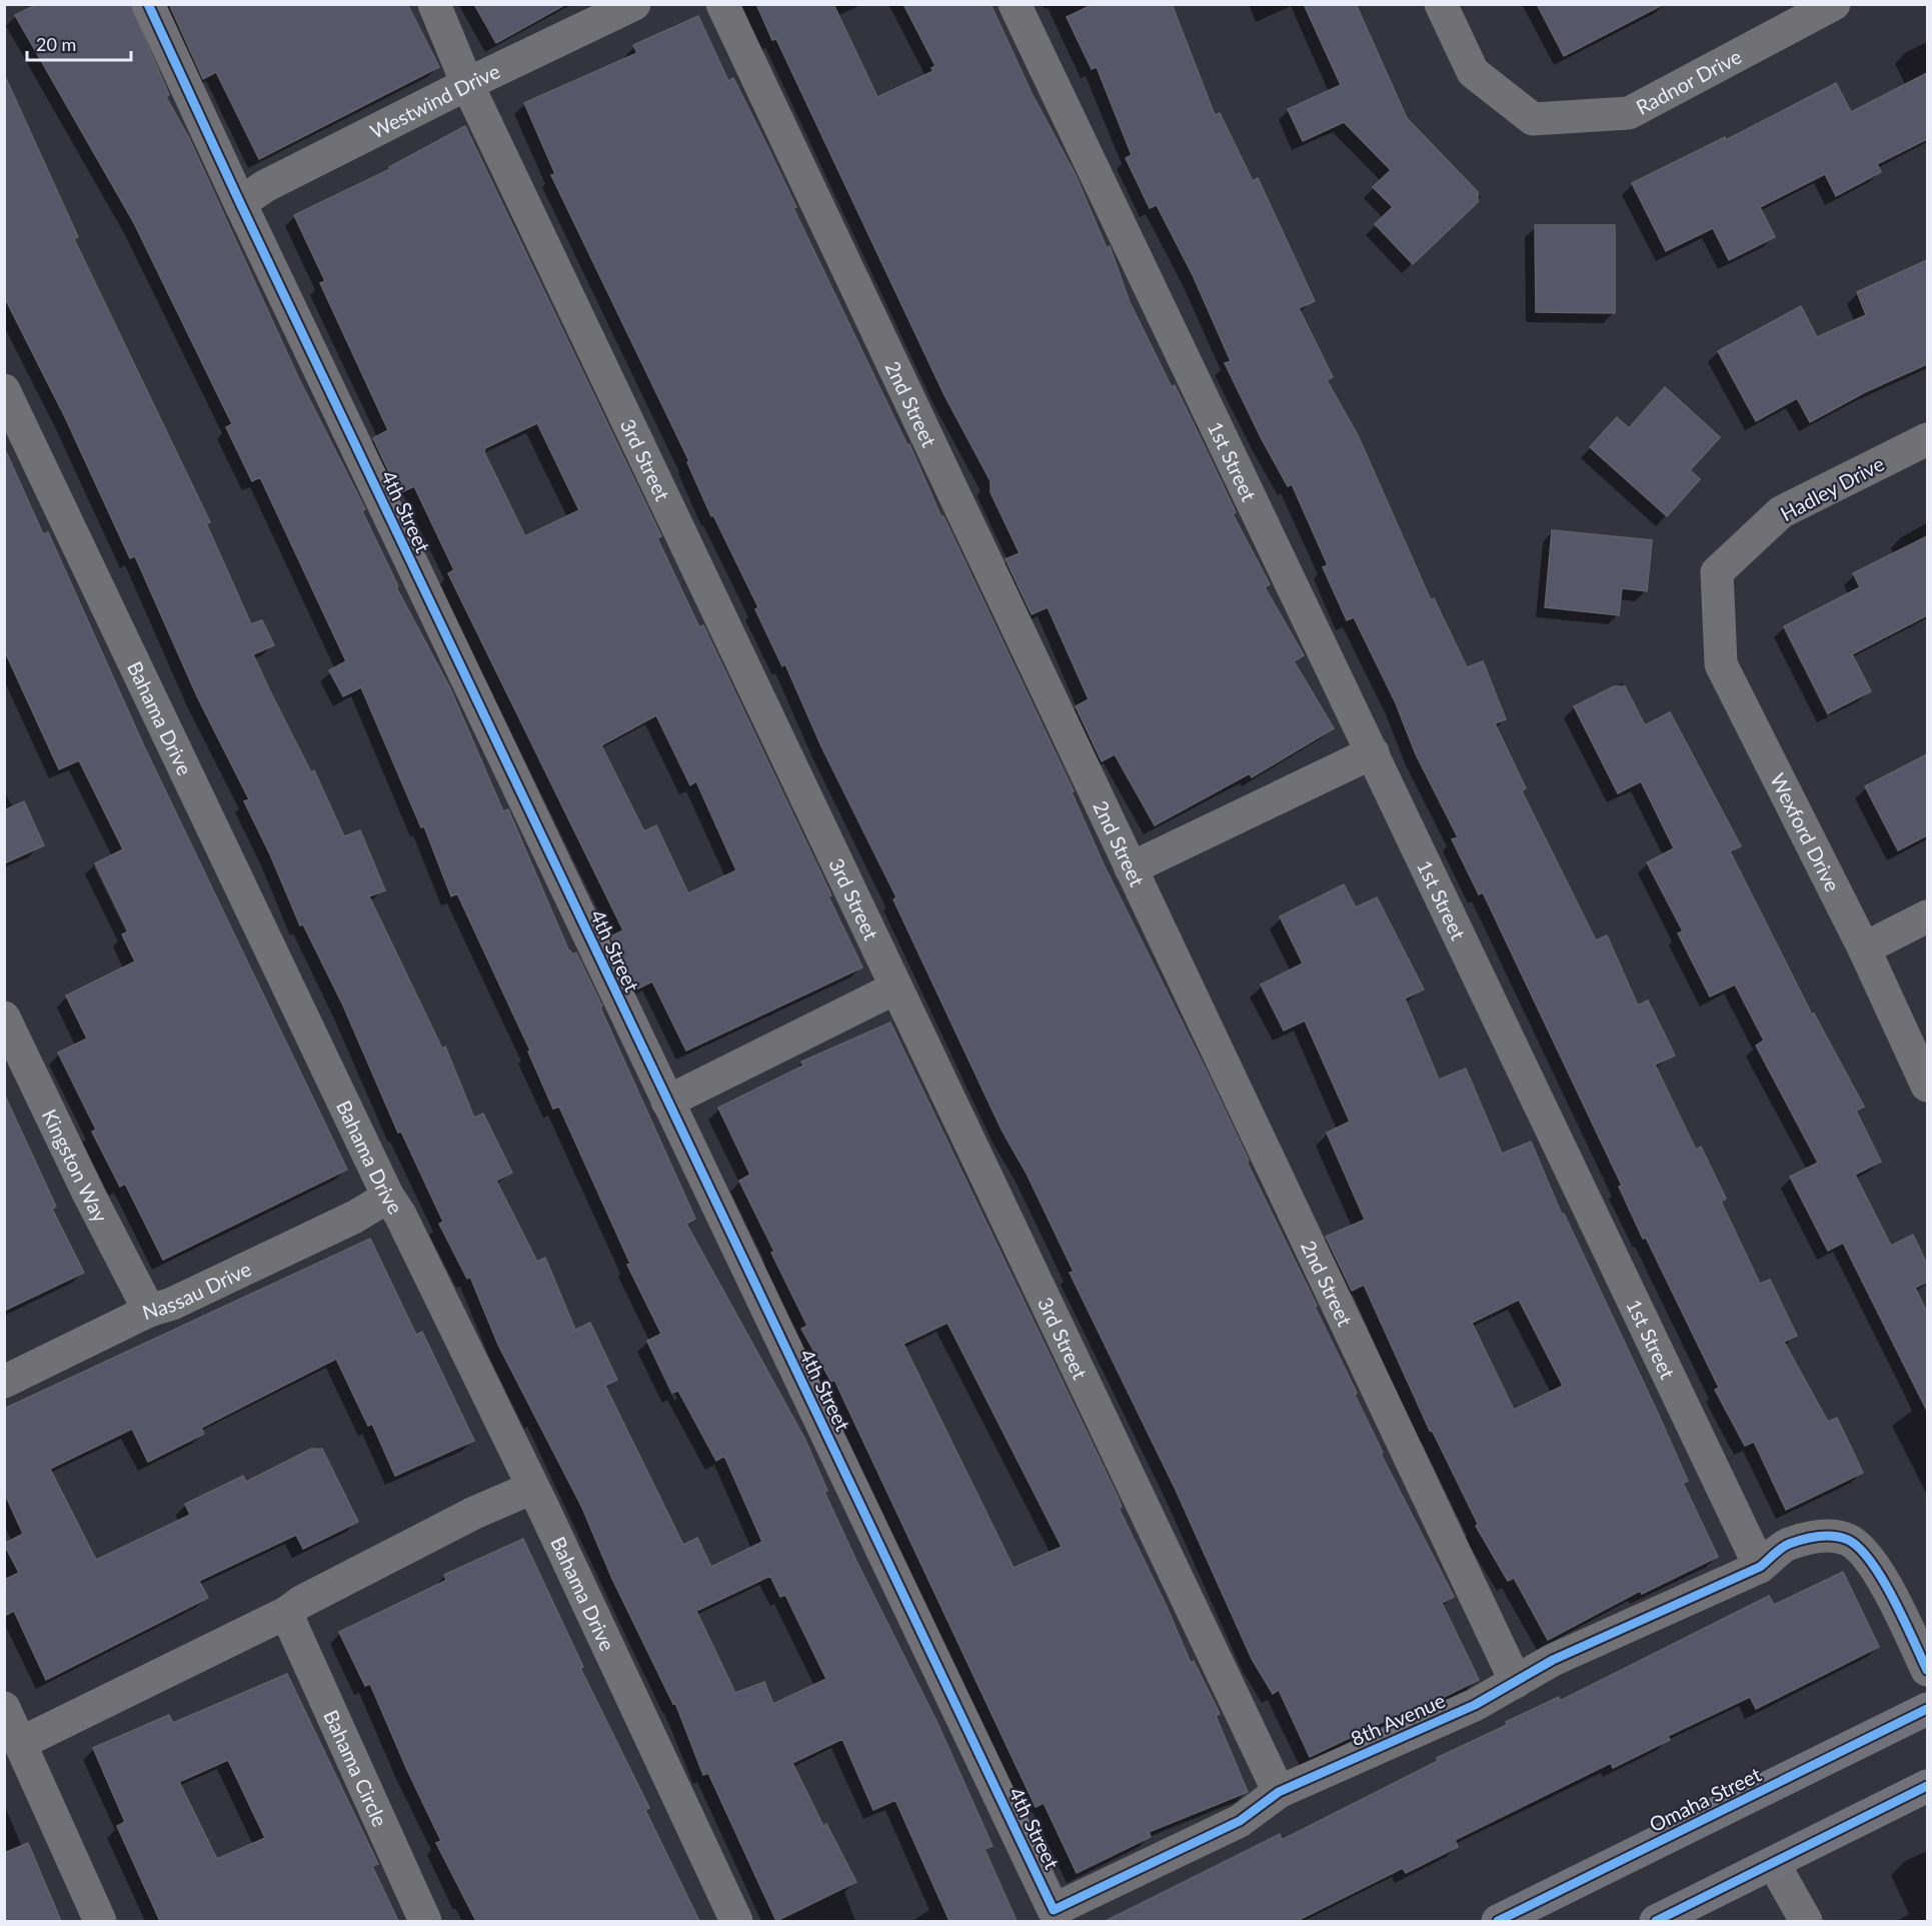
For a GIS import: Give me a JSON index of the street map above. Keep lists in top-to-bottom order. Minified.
{"streets":{"main road":["Omaha Street"],"street":["Radnor Drive","Westwind Drive","2nd Street","3rd Street","1st Street","Hadley Drive","4th Street","Bahama Drive","Wexford Drive","Kingston Way","Nassau Drive","8th Avenue","Bahama Circle"]},"crossings":[["Westwind Drive","3rd Street"],["Westwind Drive","4th Street"],["2nd Street","8th Avenue"],["3rd Street","8th Avenue"],["1st Street","8th Avenue"],["Hadley Drive","Wexford Drive"],["4th Street","8th Avenue"],["Bahama Drive","Nassau Drive"],["Kingston Way","Nassau Drive"]],"scale_bar":"20 m"}
